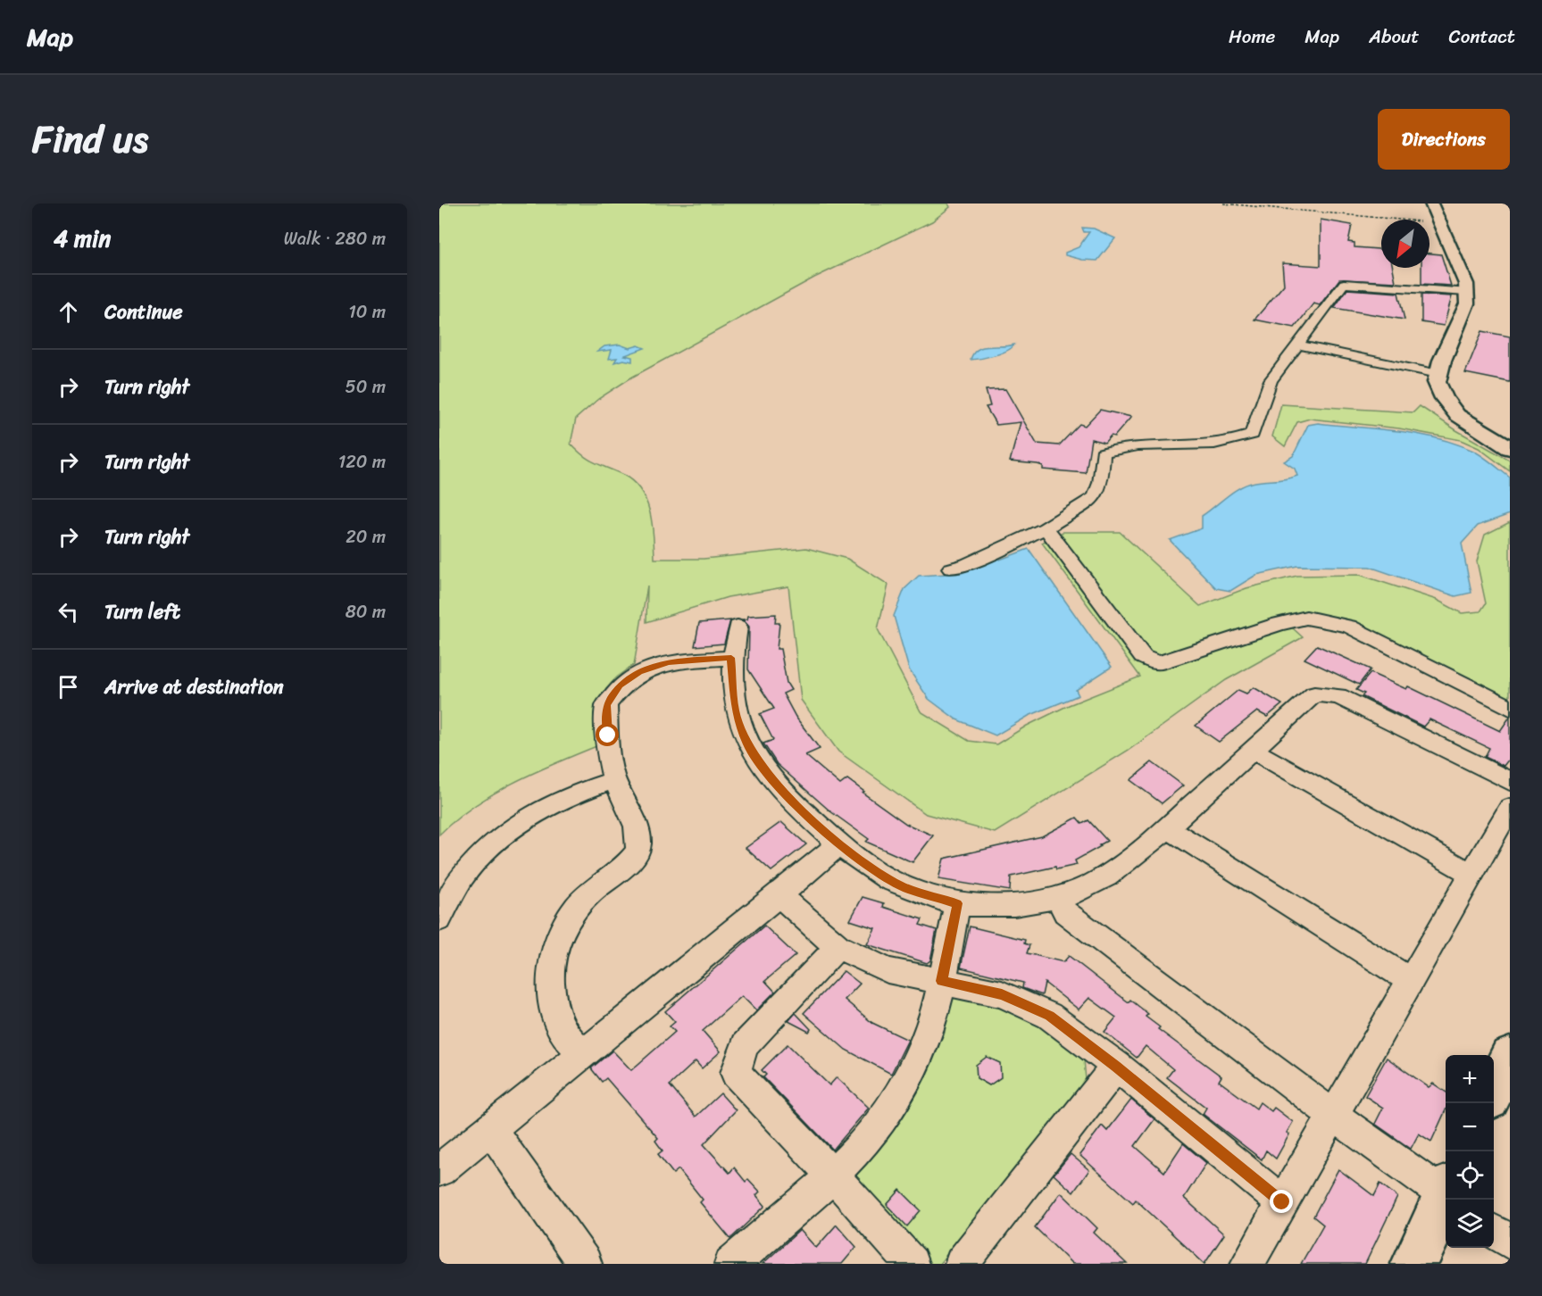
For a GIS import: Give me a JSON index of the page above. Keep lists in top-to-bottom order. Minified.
{"north":"bottom left","page":{"header":"Map","nav":["Home","Map","About","Contact"],"title":"Find us","buttons":"Directions","heading":["4 min","Walk · 280 m"],"list":[["Continue","10 m"],["Turn right","50 m"],["Turn right","120 m"],["Turn right","20 m"],["Turn left","80 m"],"Arrive at destination"],"map_buttons":["+","−"]}}
